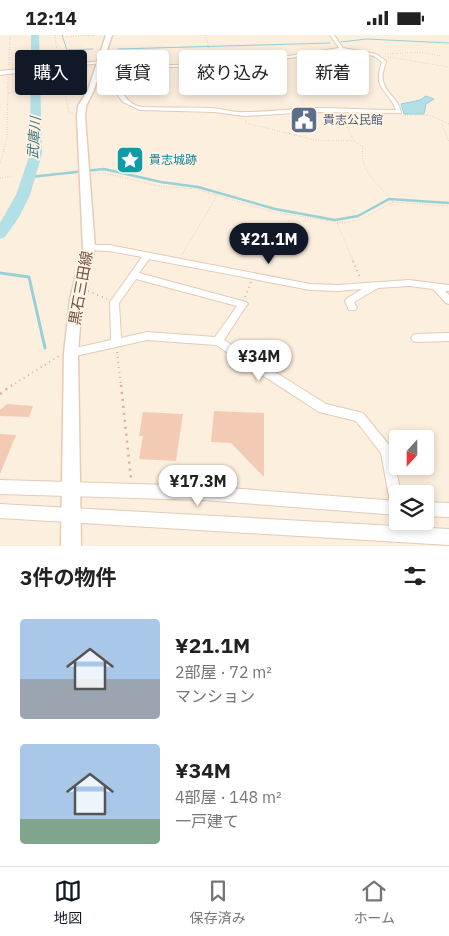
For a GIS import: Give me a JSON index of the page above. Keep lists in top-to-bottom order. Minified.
{"streets":{"main road":["黒石三田線"]},"water":["武庫川"],"places":{"public building":["貴志公民館"],"place":["貴志城跡"]},"north":"bottom","page":{"status":"12:14","chip":["購入","賃貸","絞り込み","新着"],"price":["¥21.1M","¥34M","¥17.3M"],"heading":"3件の物件","list":[{"name":"¥21.1M","note":"2部屋 · 72 m² · マンション"},{"name":"¥34M","note":"4部屋 · 148 m² · 一戸建て"}],"tabs":["地図","保存済み","ホーム"]}}
